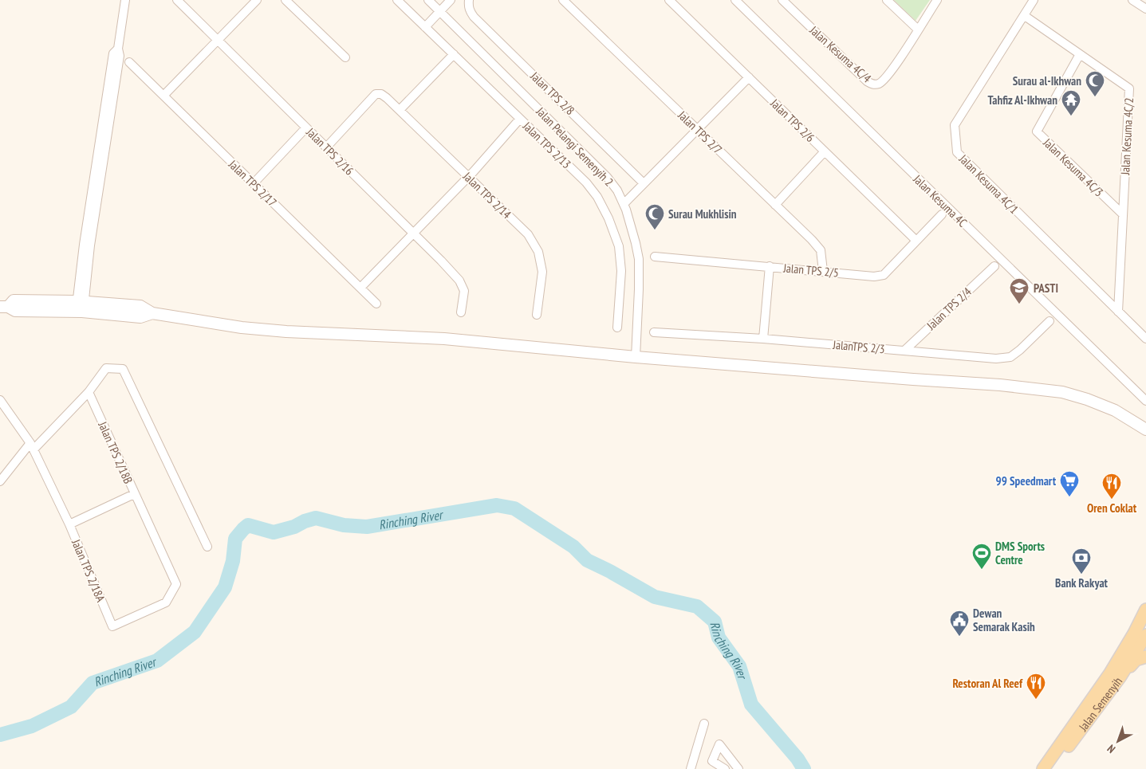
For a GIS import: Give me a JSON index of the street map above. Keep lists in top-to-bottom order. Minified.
{"streets":{"main road":["Jalan Semenyih"],"street":["Jalan Kesuma 4C/4","Jalan TPS 2/8","Jalan TPS 2/6","Jalan TPS 2/7","Jalan Kesuma 4C/2","Jalan TPS 2/13","Jalan Pelangi Semenyih 2","Jalan TPS 2/16","Jalan Kesuma 4C/3","Jalan TPS 2/17","Jalan Kesuma 4C/1","Jalan TPS 2/14","Jalan Kesuma 4C","Jalan TPS 2/5","Jalan TPS 2/4","JalanTPS 2/3","Jalan TPS 2/18B","Jalan TPS 2/18A"]},"crossings":[["Jalan TPS 2/6","Jalan TPS 2/5"],["Jalan TPS 2/7","Jalan TPS 2/5"],["Jalan Kesuma 4C/2","Jalan Kesuma 4C/3"],["Jalan Kesuma 4C/2","Jalan Kesuma 4C/1"],["Jalan TPS 2/16","Jalan TPS 2/14"],["Jalan TPS 2/4","JalanTPS 2/3"],["Jalan TPS 2/18B","Jalan TPS 2/18A"]],"water":["Rinching River"],"places":{"mosque":["Surau al-Ikhwan","Surau Mukhlisin"],"temple":["Tahfiz Al-Ikhwan"],"school or university":["PASTI"],"supermarket":["99 Speedmart"],"restaurant":["Oren Coklat","Restoran Al Reef"],"sports":["DMS Sports Centre"],"bank":["Bank Rakyat"],"public building":["Dewan Semarak Kasih"]},"north":"bottom left"}
